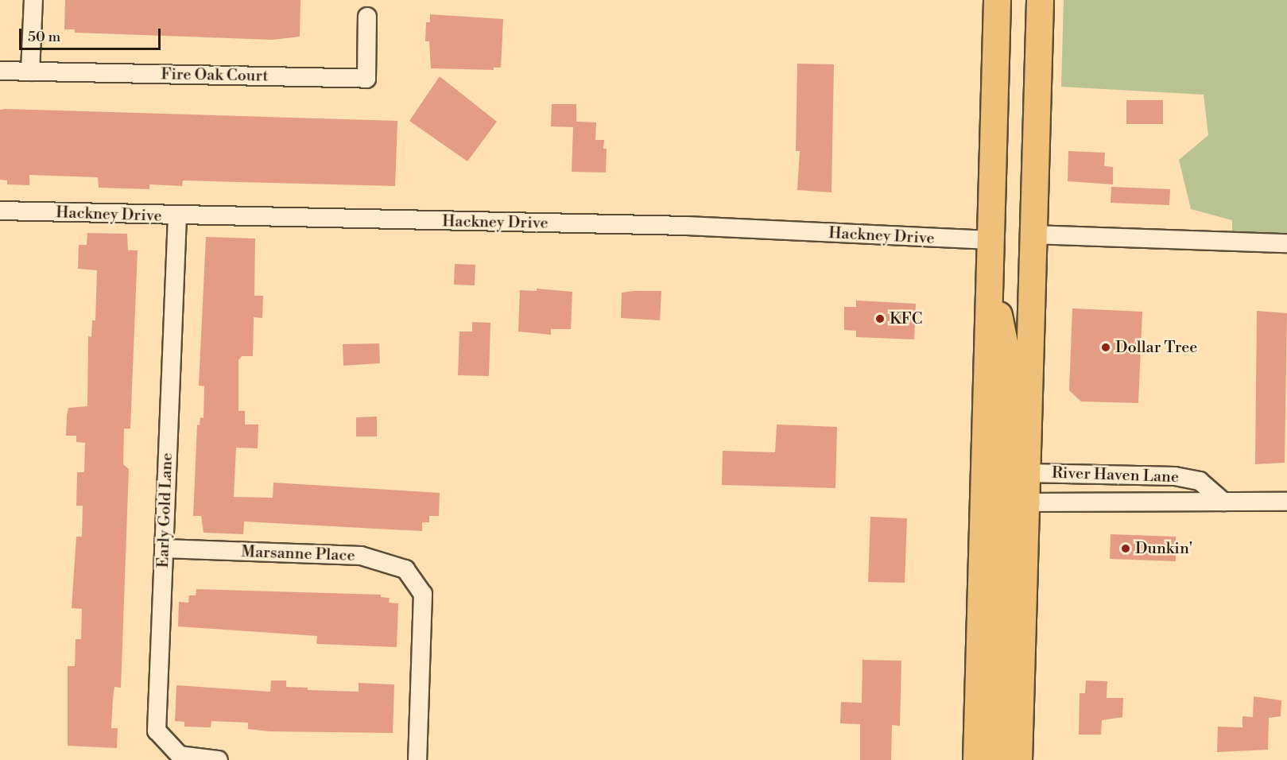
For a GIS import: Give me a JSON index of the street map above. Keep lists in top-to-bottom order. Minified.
{"streets":{"street":["Fire Oak Court","Hackney Drive","River Haven Lane","Early Gold Lane","Marsanne Place"]},"crossings":[["Hackney Drive","Early Gold Lane"],["Early Gold Lane","Marsanne Place"]],"places":["KFC","Dollar Tree","Dunkin'"],"scale_bar":"50 m"}
